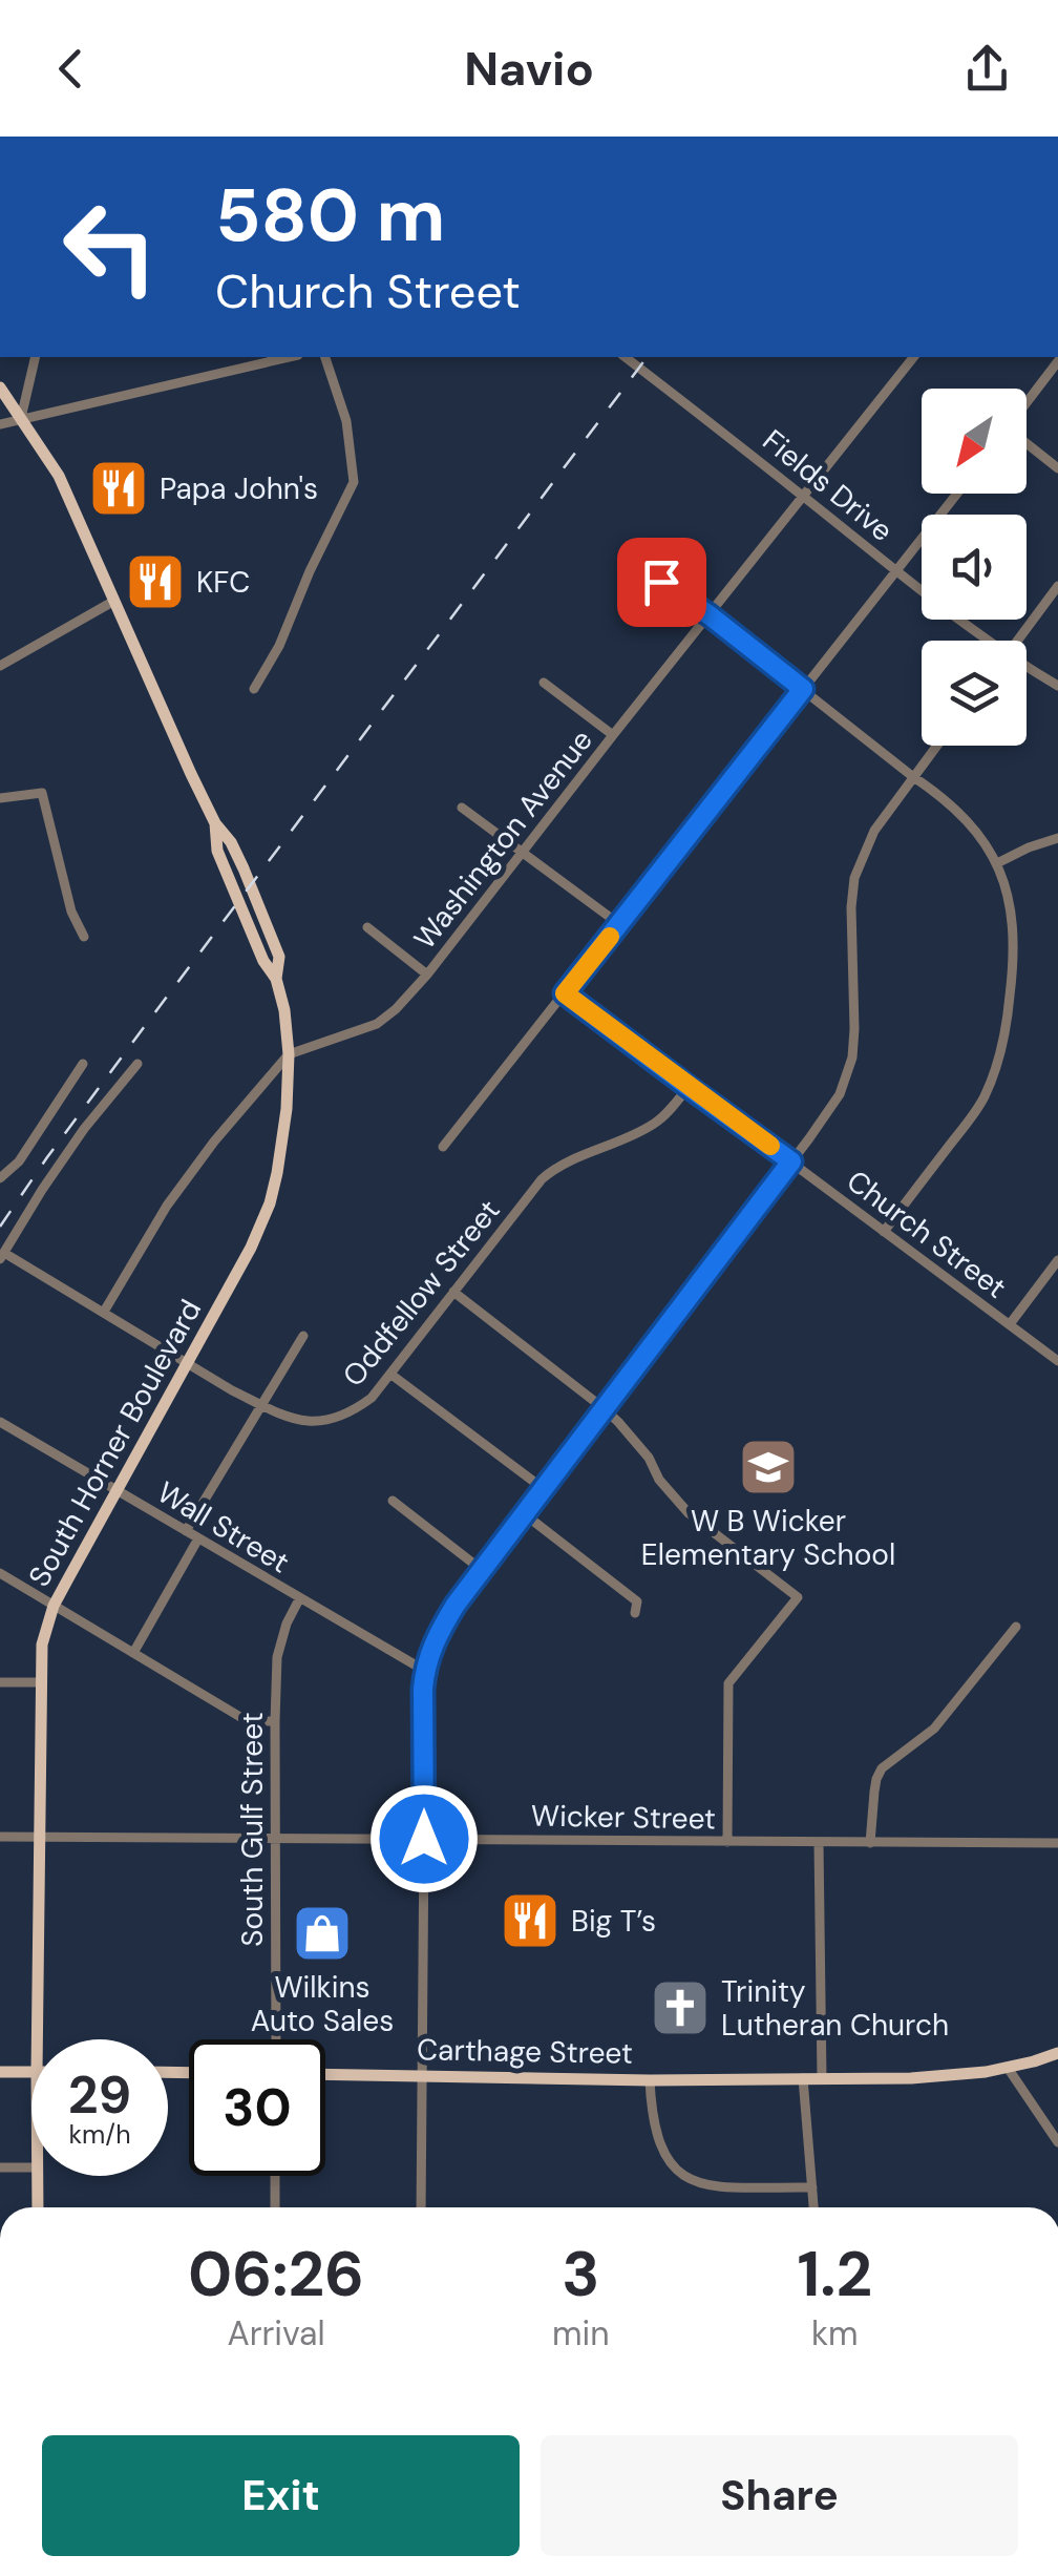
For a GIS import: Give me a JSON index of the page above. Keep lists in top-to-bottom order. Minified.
{"streets":{"main road":["South Horner Boulevard","Carthage Street"],"street":["Fields Drive","Washington Avenue","Church Street","Oddfellow Street","Wall Street","Wicker Street","South Gulf Street"]},"crossings":[["Fields Drive","Washington Avenue"],["Washington Avenue","Oddfellow Street"],["Washington Avenue","South Horner Boulevard"],["Church Street","Oddfellow Street"],["Oddfellow Street","South Horner Boulevard"],["South Horner Boulevard","Wall Street"],["South Horner Boulevard","Wicker Street"],["Wall Street","South Gulf Street"],["Wicker Street","South Gulf Street"]],"places":{"restaurant":["Papa John's","KFC","Big T’s"],"school or university":["W B Wicker Elementary School"],"shop":["Wilkins Auto Sales"],"church":["Trinity Lutheran Church"]},"north":"bottom left","page":{"header":"Navio","turn":["580 m","Church Street"],"speed":"29 km/h","limit":"30","eta":["06:26","Arrival","3","min","1.2","km"],"buttons":["Exit","Share"]}}
